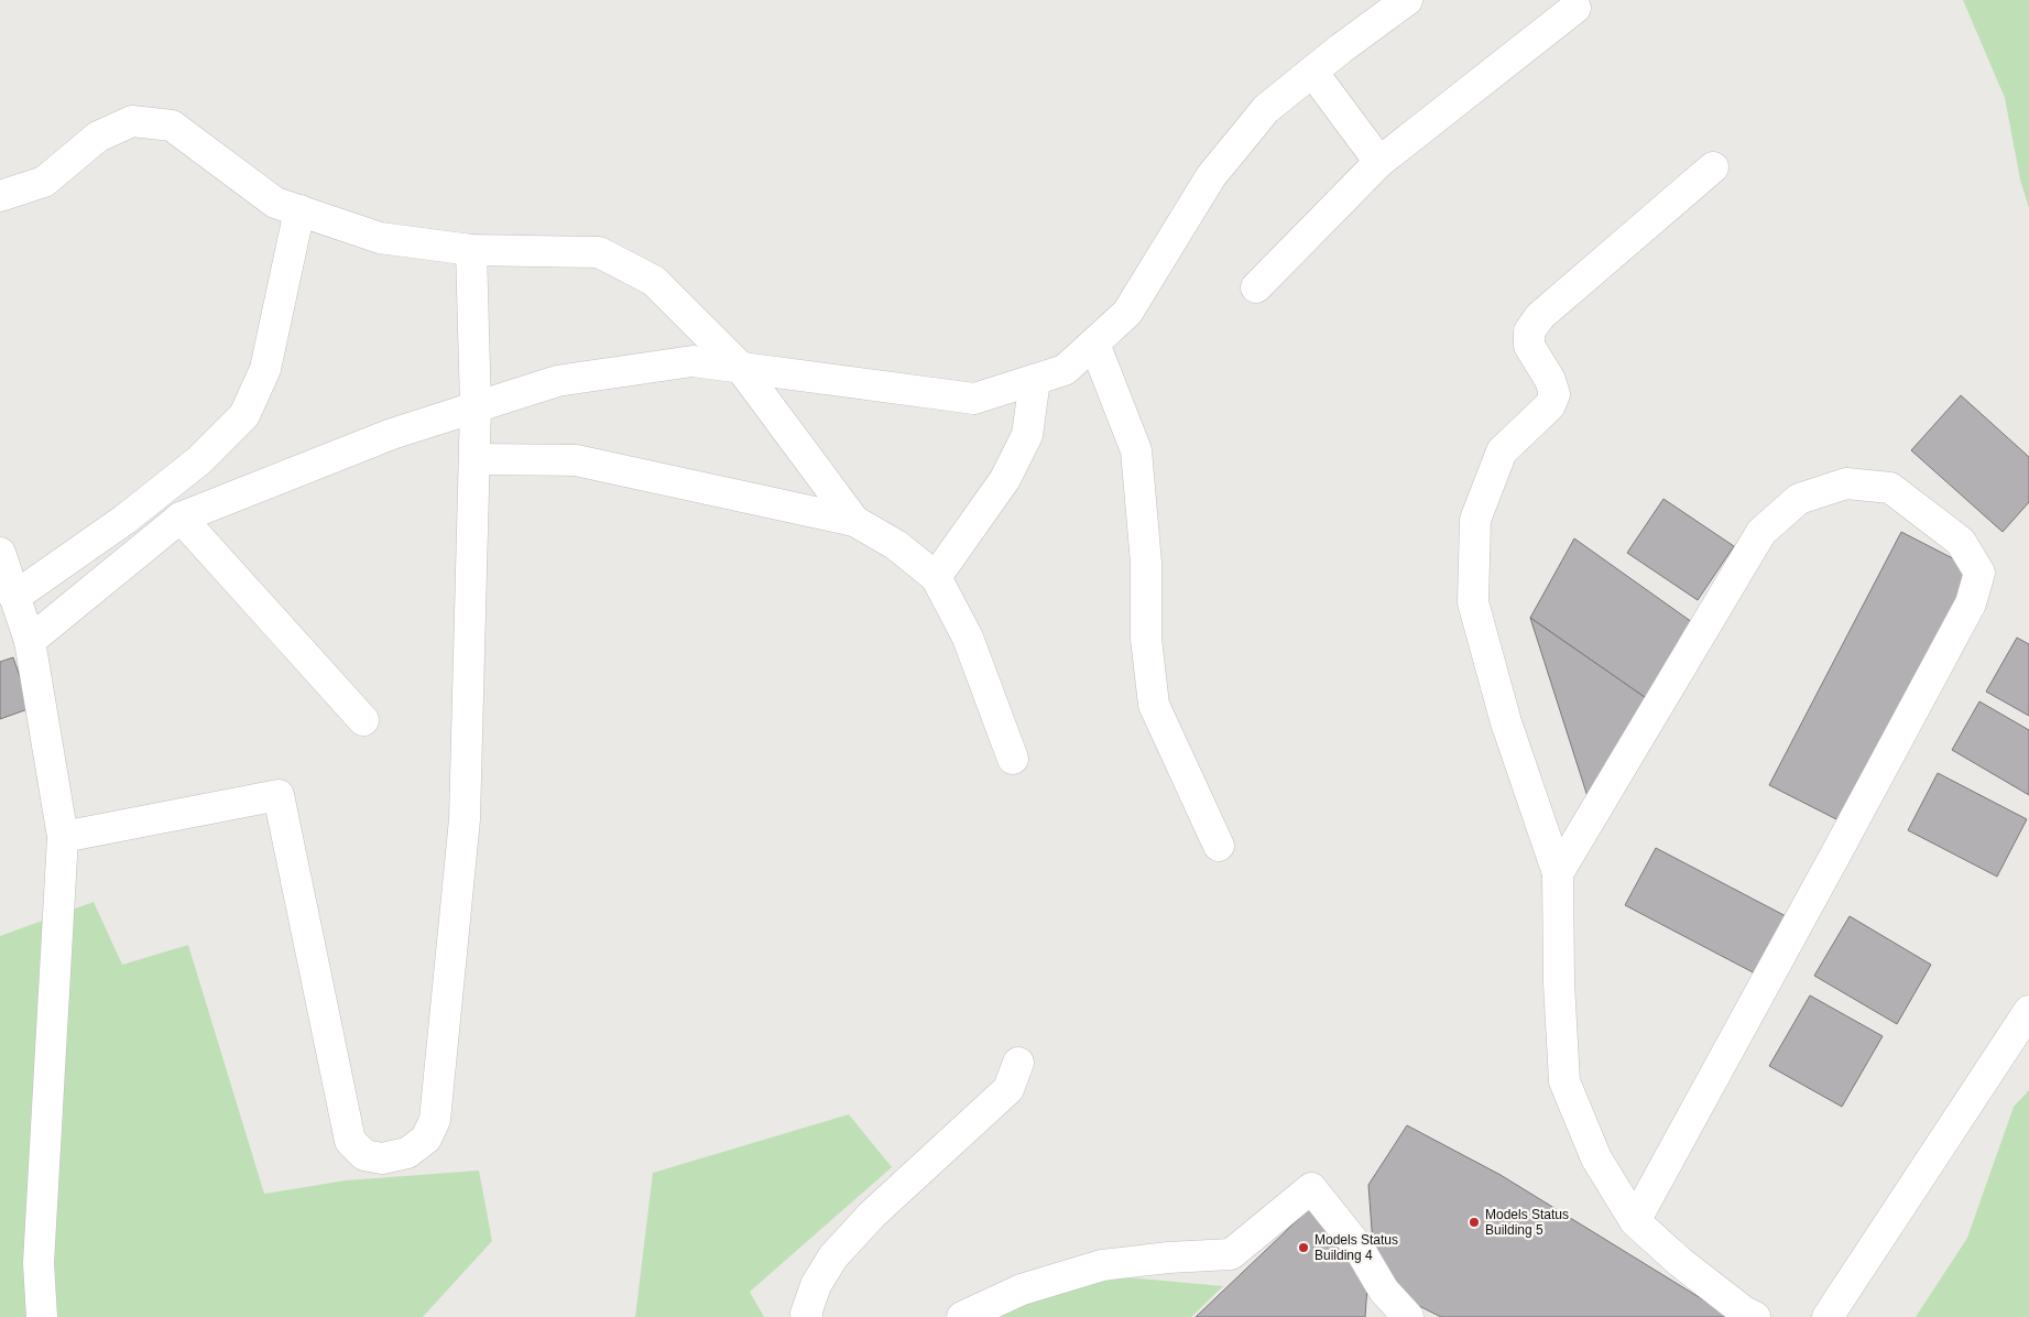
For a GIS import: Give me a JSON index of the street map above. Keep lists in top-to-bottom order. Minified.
{"places":["Models Status Building 5","Models Status Building 4"]}
